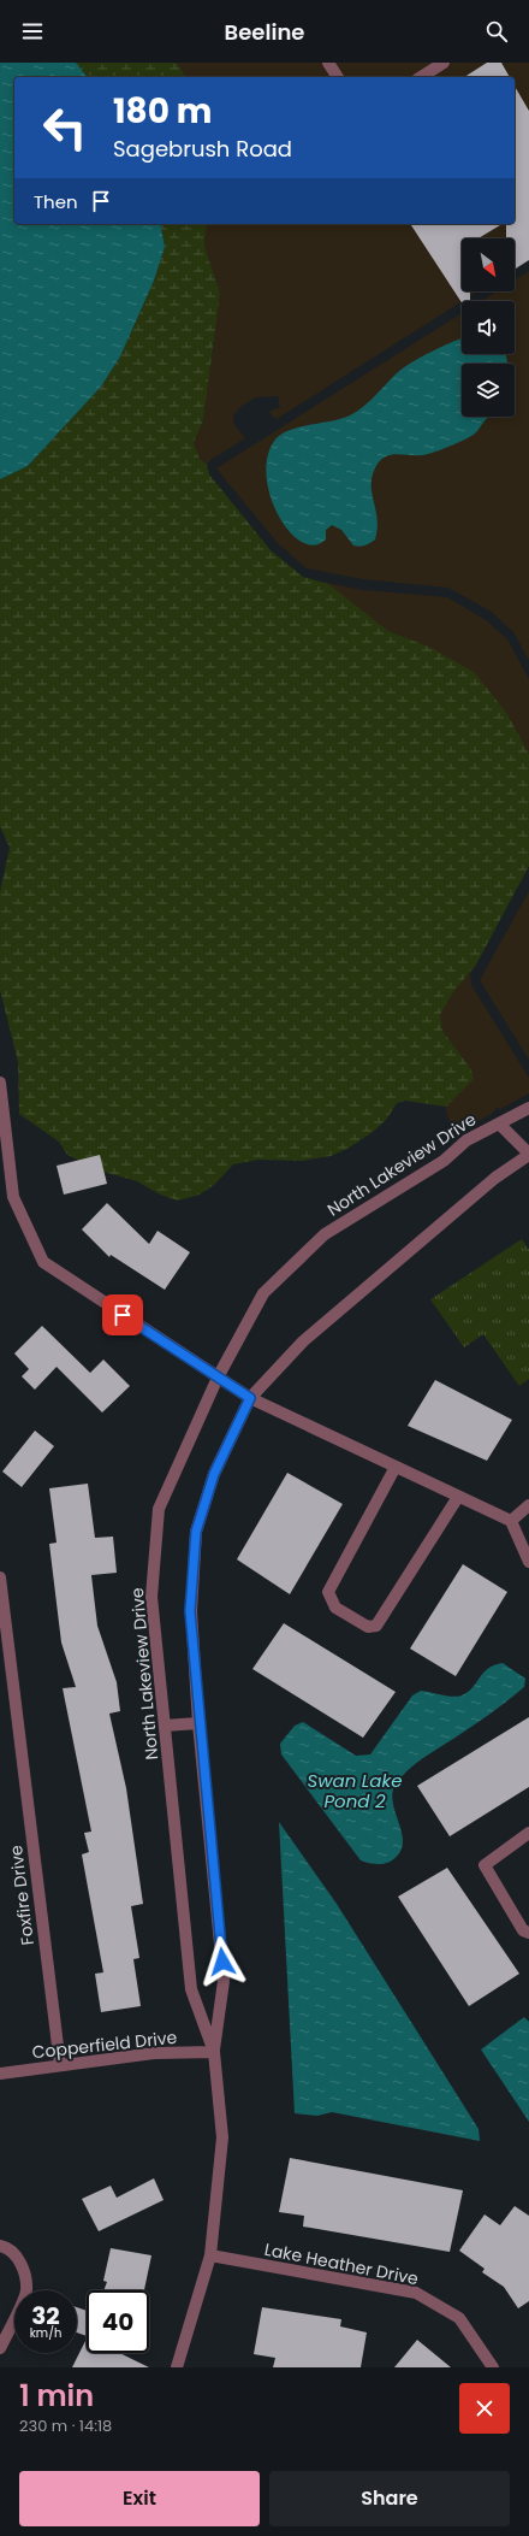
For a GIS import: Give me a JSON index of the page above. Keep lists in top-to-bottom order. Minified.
{"streets":{"street":["North Lakeview Drive","Foxfire Drive","Copperfield Drive","Lake Heather Drive"]},"crossings":[["North Lakeview Drive","Copperfield Drive"],["North Lakeview Drive","Lake Heather Drive"],["Foxfire Drive","Copperfield Drive"]],"water":["Swan Lake Pond 2"],"north":"bottom right","page":{"header":"Beeline","turn":["180 m","Sagebrush Road"],"then":"Then","speed":"32 km/h","limit":"40","heading":["1 min","230 m · 14:18"],"buttons":["Exit","Share"]}}
